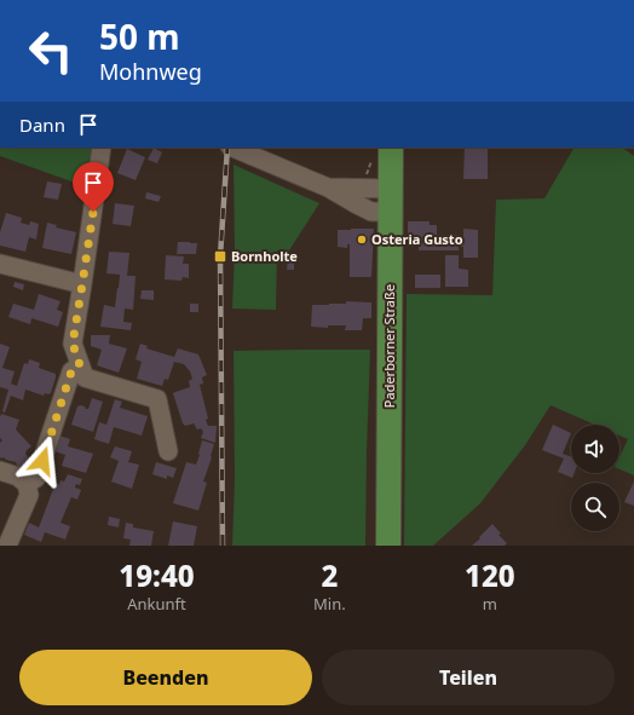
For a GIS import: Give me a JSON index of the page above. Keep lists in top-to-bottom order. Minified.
{"streets":{"main road":["Paderborner Straße"]},"places":{"other":["Osteria Gusto"],"transit":["Bornholte"]},"page":{"turn":["50 m","Mohnweg"],"then":"Dann","eta":["19:40","Ankunft","2","Min.","120","m"],"buttons":["Beenden","Teilen"]}}
